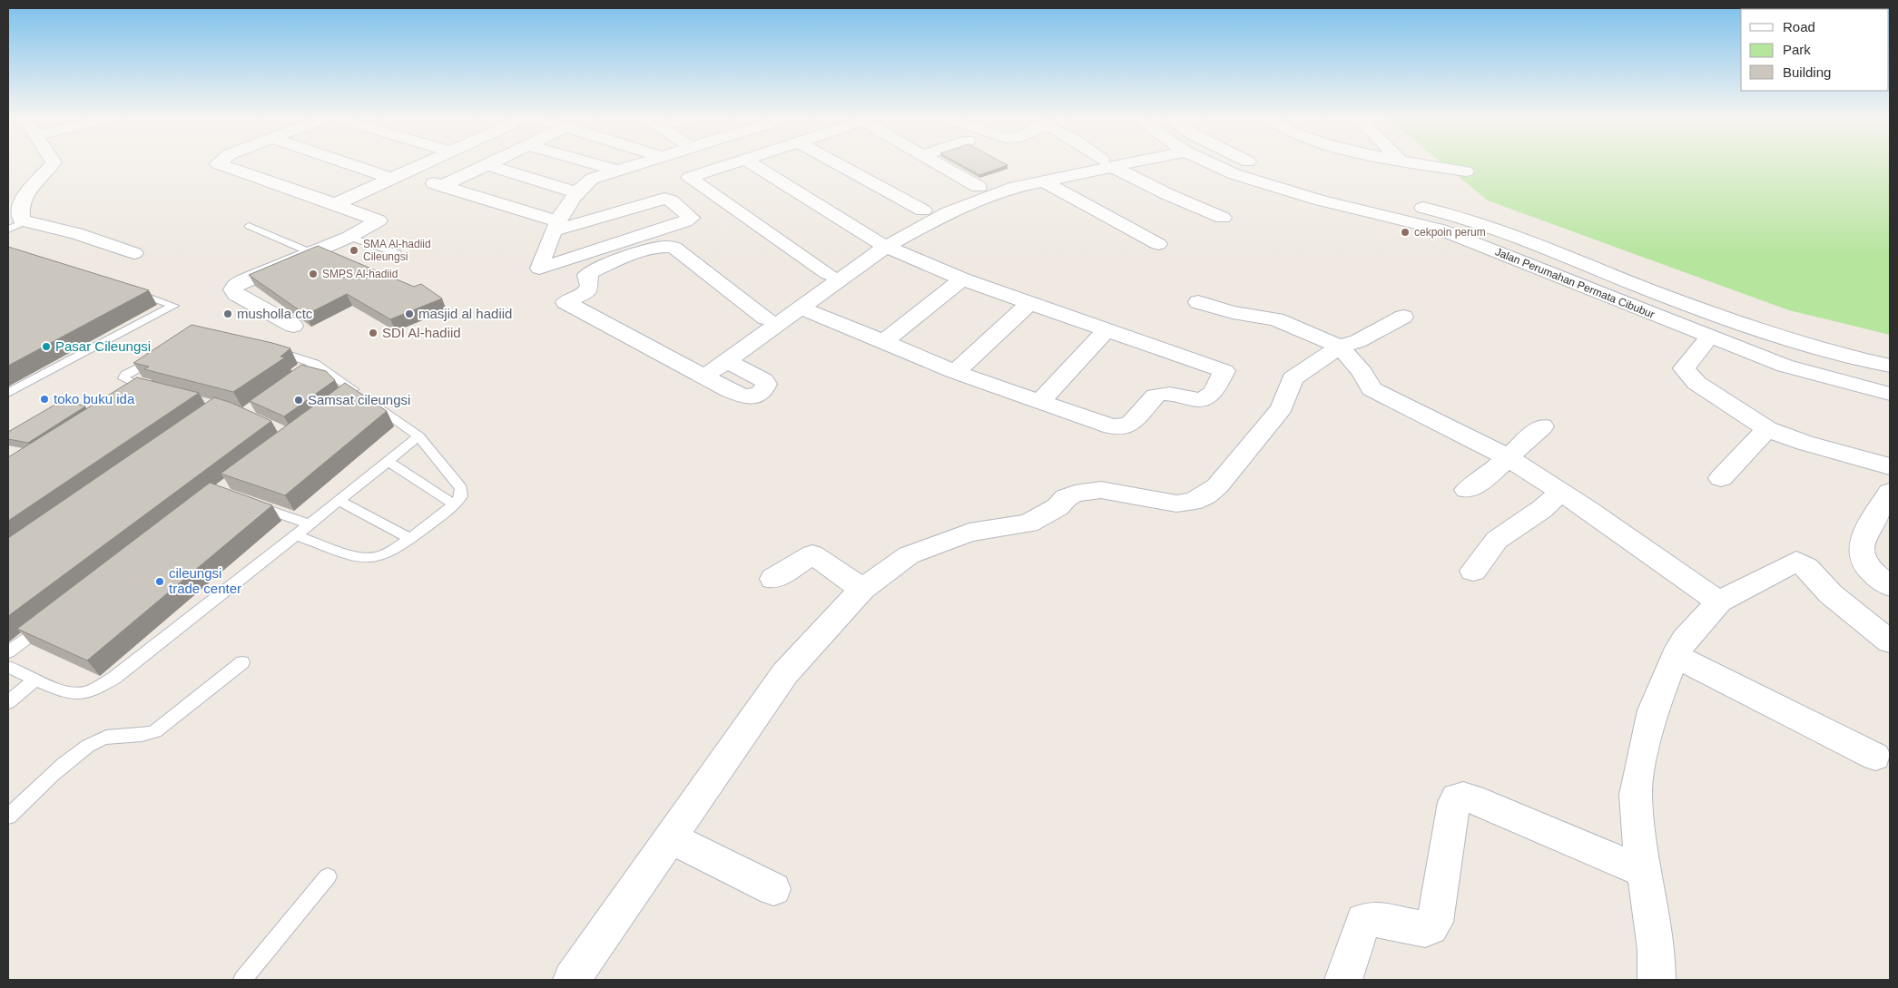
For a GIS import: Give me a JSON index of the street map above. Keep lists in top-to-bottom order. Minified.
{"streets":{"street":["Jalan Perumahan Permata Cibubur"]},"places":["cekpoin perum","SMA Al-hadiid Cileungsi","SMPS Al-hadiid","musholla ctc","masjid al hadiid","SDI Al-hadiid","Pasar Cileungsi","toko buku ida","Samsat cileungsi","cileungsi trade center"],"legend":["Road","Park","Building"]}
